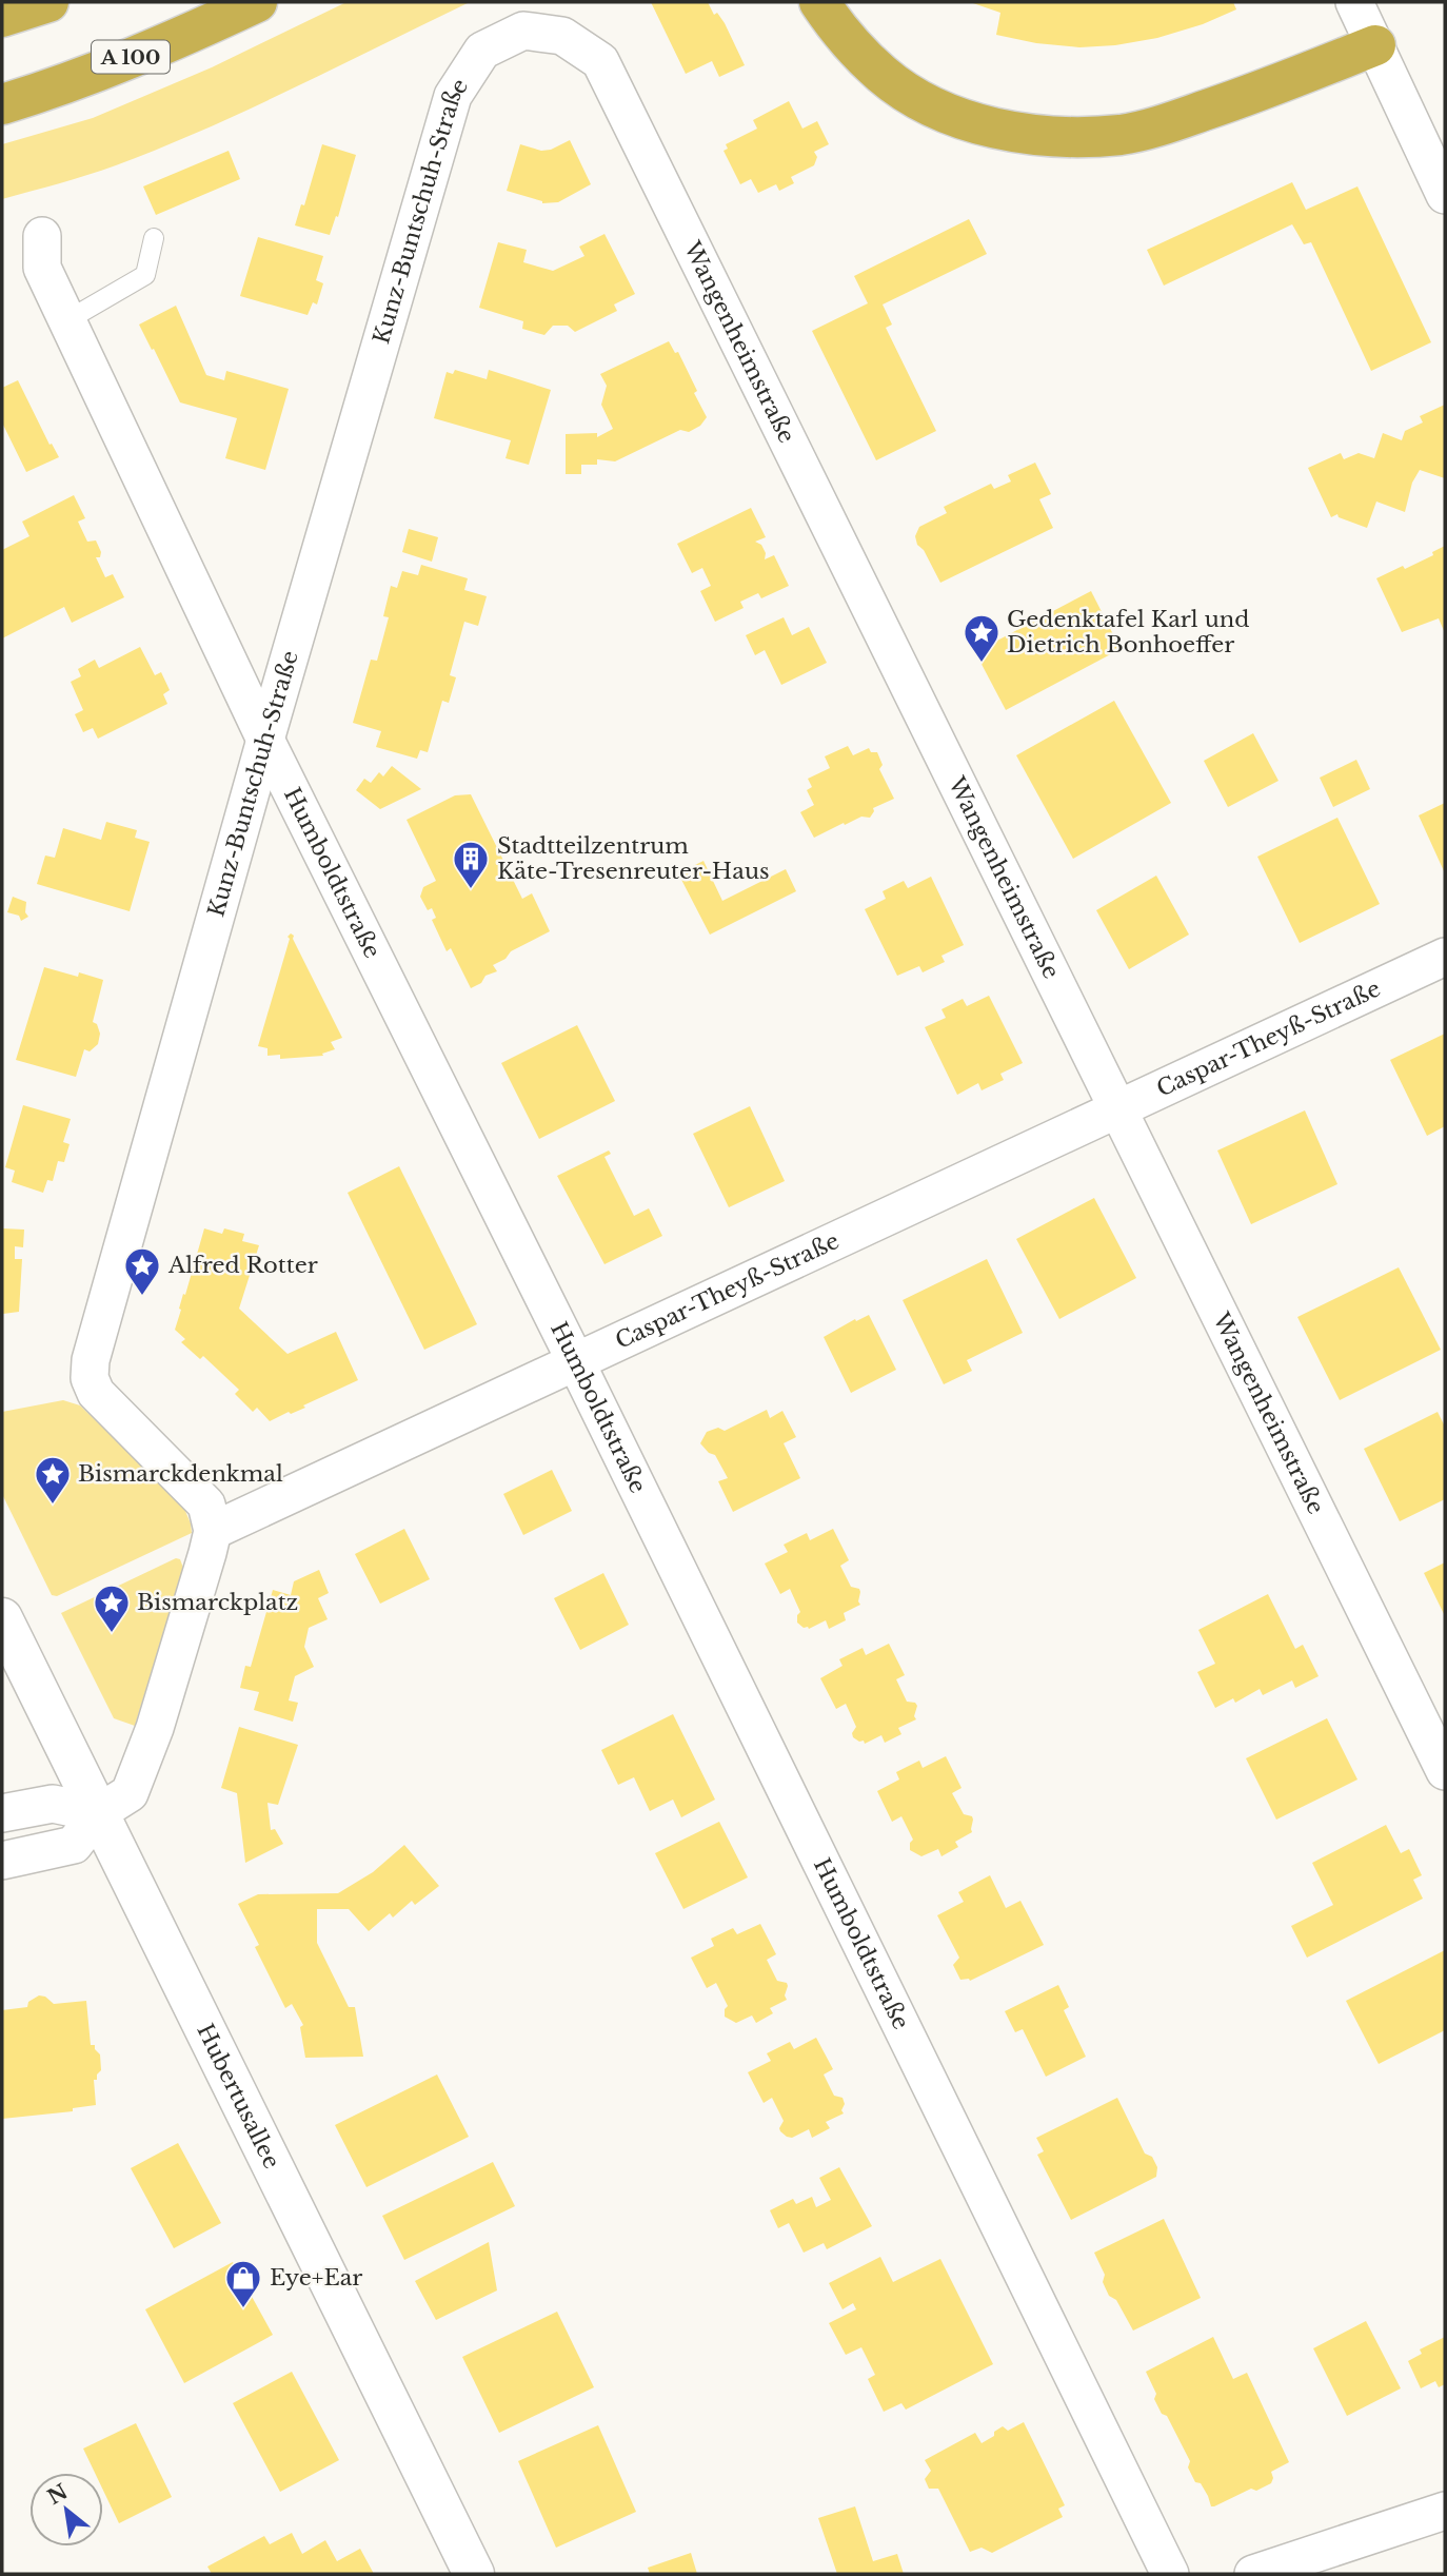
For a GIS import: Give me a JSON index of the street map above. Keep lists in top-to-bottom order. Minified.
{"streets":{"highway":["A 100"],"main road":["Hubertusallee"],"street":["Kunz-Buntschuh-Straße","Wangenheimstraße","Humboldtstraße","Caspar-Theyß-Straße"]},"crossings":[["Kunz-Buntschuh-Straße","Wangenheimstraße"],["Kunz-Buntschuh-Straße","Humboldtstraße"],["Kunz-Buntschuh-Straße","Caspar-Theyß-Straße"],["Wangenheimstraße","Caspar-Theyß-Straße"],["Humboldtstraße","Caspar-Theyß-Straße"]],"places":{"place":["Gedenktafel Karl und Dietrich Bonhoeffer","Alfred Rotter","Bismarckdenkmal","Bismarckplatz"],"building":["Stadtteilzentrum Käte-Tresenreuter-Haus"],"shop":["Eye+Ear"]},"north":"top left"}
